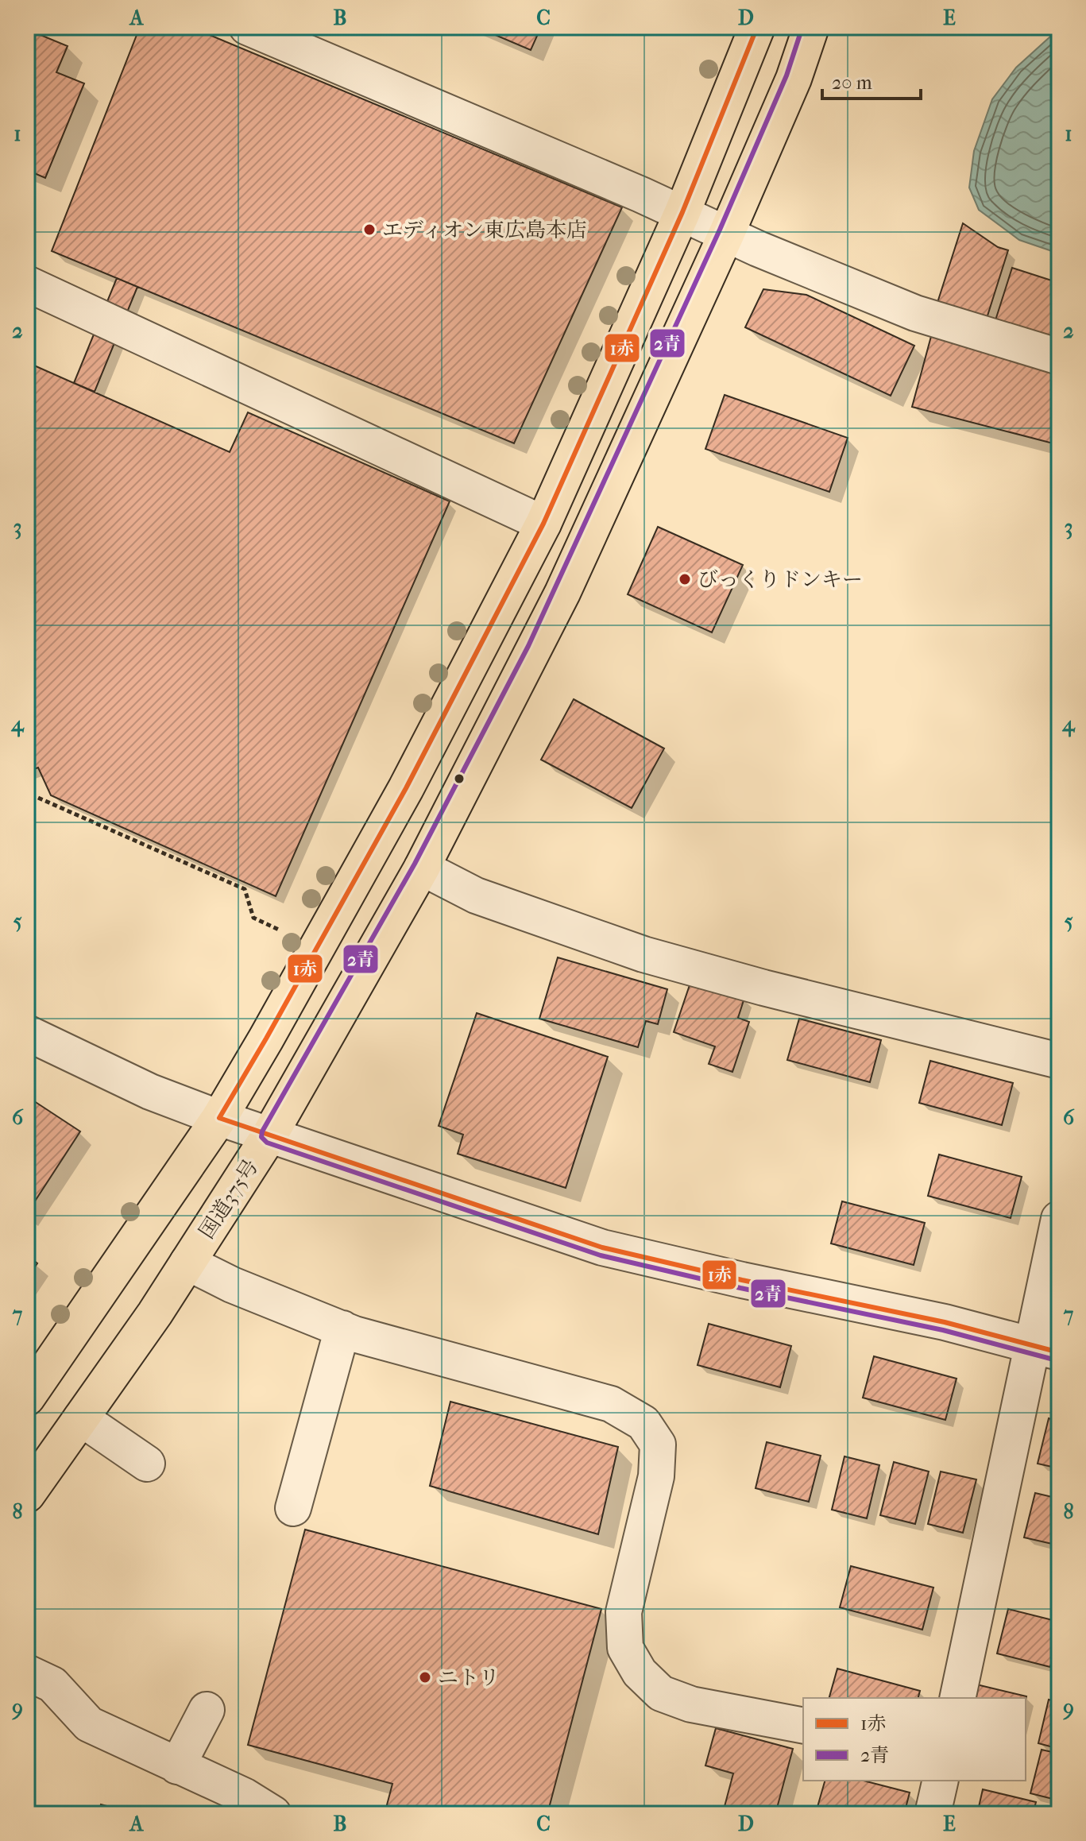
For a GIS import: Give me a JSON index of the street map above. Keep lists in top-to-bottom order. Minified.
{"streets":{"highway":["国道375号"]},"places":["エディオン東広島本店","びっくりドンキー","ニトリ"],"lines":["transit line 1赤","transit line 2青"],"legend":["1赤","2青"],"scale_bar":"20 m","grid":{"columns":["A","B","C","D","E"],"rows":["1","2","3","4","5","6","7","8","9"]}}
